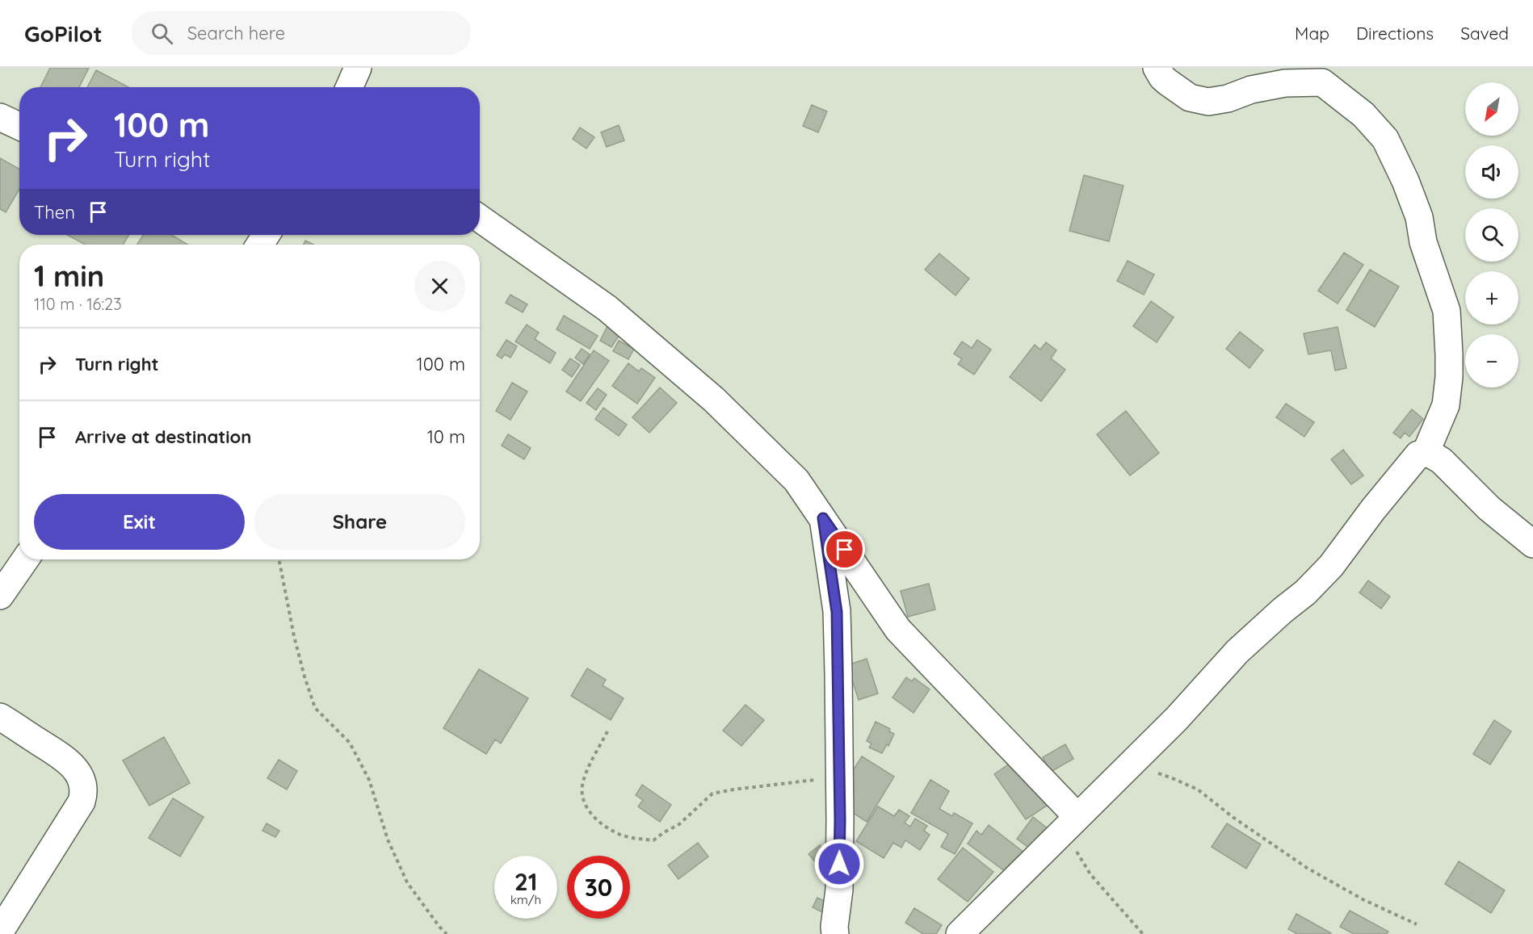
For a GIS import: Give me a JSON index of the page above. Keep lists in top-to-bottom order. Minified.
{"north":"bottom left","page":{"header":"GoPilot","search":"Search here","nav":["Map","Directions","Saved"],"map_buttons":["+","−"],"turn":["100 m","Turn right"],"then":"Then","heading":["1 min","110 m · 16:23"],"list":[{"name":"Turn right","value":"100 m"},{"name":"Arrive at destination","value":"10 m"}],"buttons":["Exit","Share"],"speed":"21 km/h","limit":"30"}}
